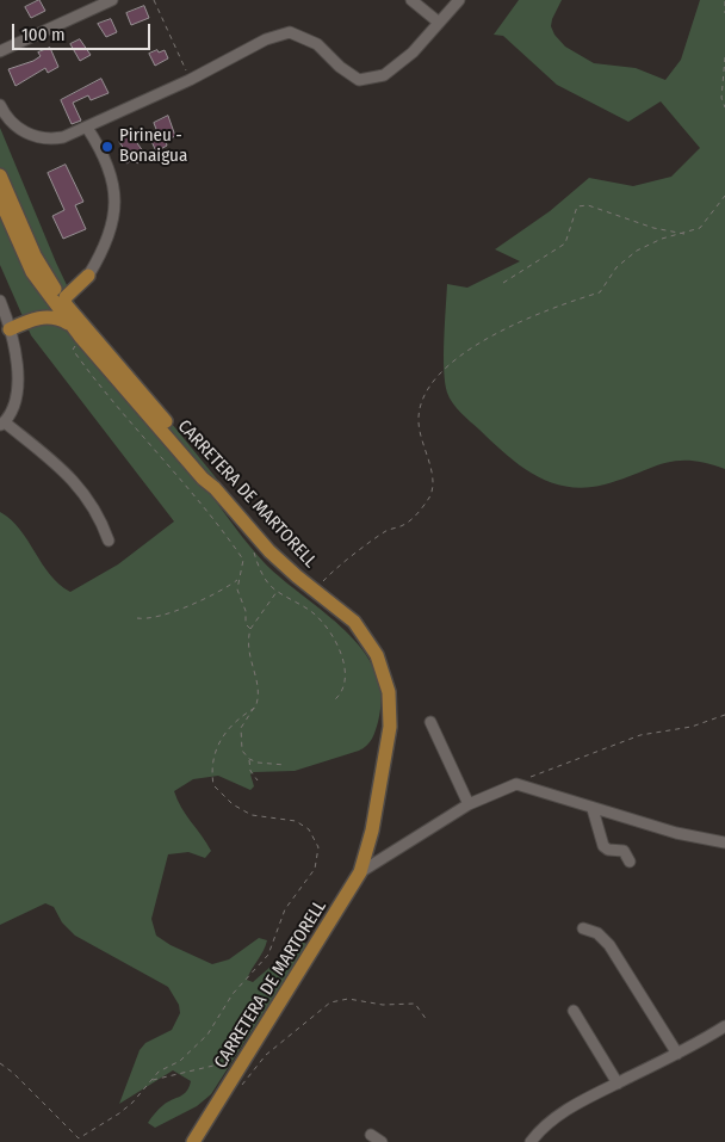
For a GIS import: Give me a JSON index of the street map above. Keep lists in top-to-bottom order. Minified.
{"streets":{"main road":["CARRETERA DE MARTORELL"]},"places":["Pirineu - Bonaigua"],"scale_bar":"100 m"}
